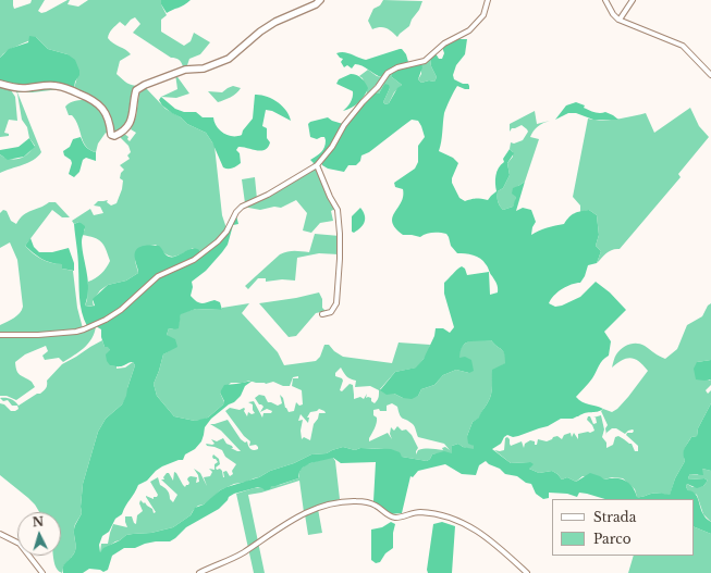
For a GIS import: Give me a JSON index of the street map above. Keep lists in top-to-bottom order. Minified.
{"legend":["Strada","Parco"],"north":"top"}
